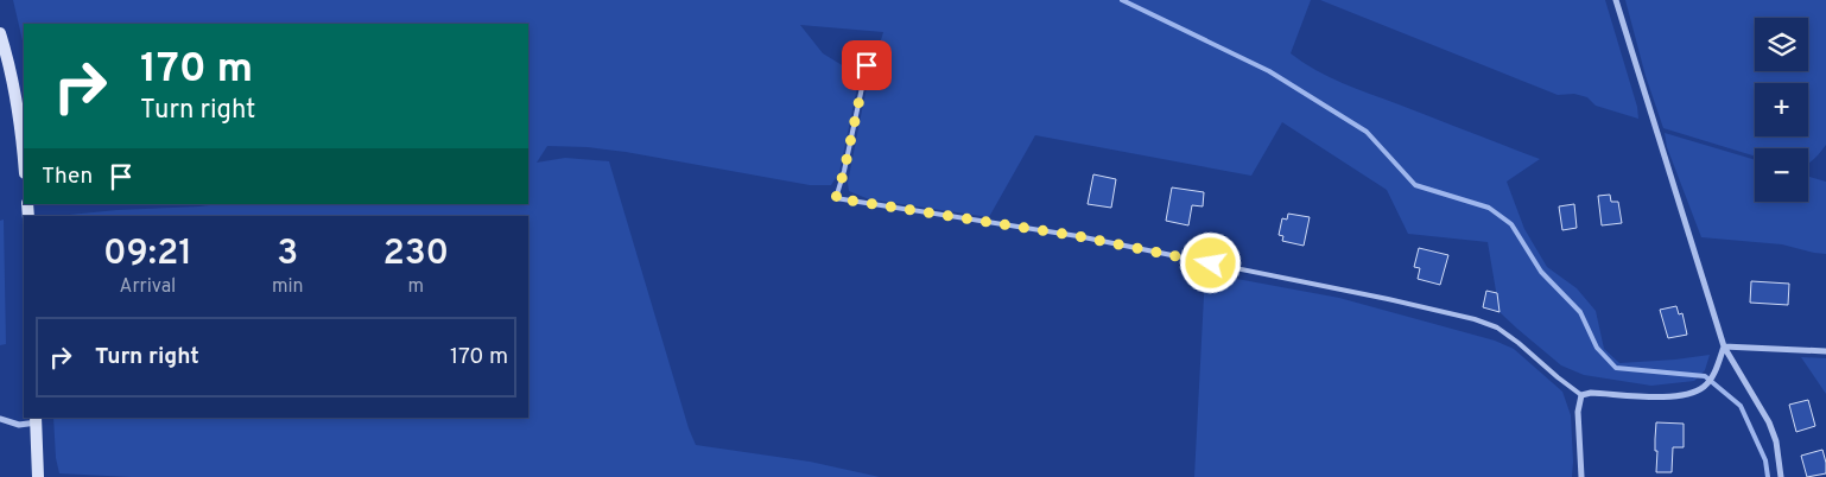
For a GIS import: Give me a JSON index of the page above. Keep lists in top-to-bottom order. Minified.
{"page":{"map_buttons":["+","−"],"turn":["170 m","Turn right"],"then":"Then","eta":["09:21","Arrival","3","min","230","m"],"list":[{"name":"Turn right","value":"170 m"}]}}
